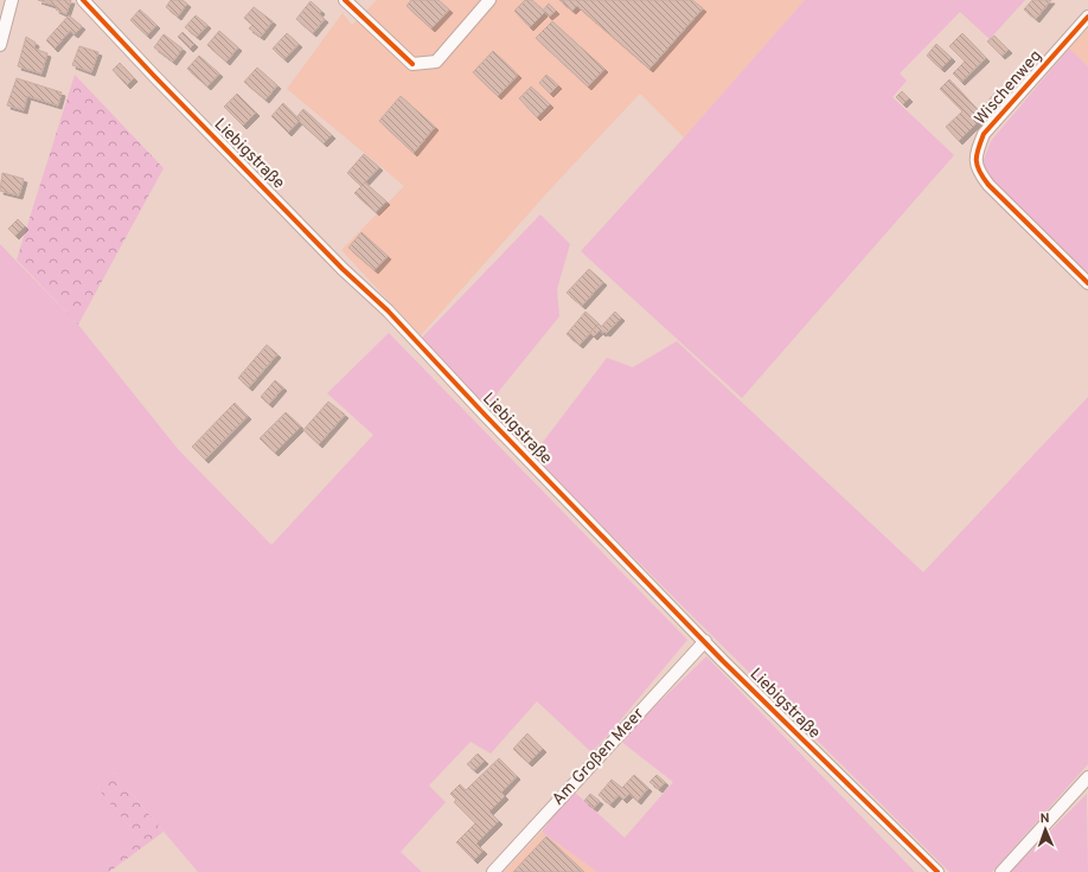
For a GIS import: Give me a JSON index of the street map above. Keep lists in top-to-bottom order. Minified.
{"streets":{"street":["Wischenweg","Liebigstraße","Am Großen Meer"]},"crossings":[["Liebigstraße","Am Großen Meer"]],"north":"top"}
